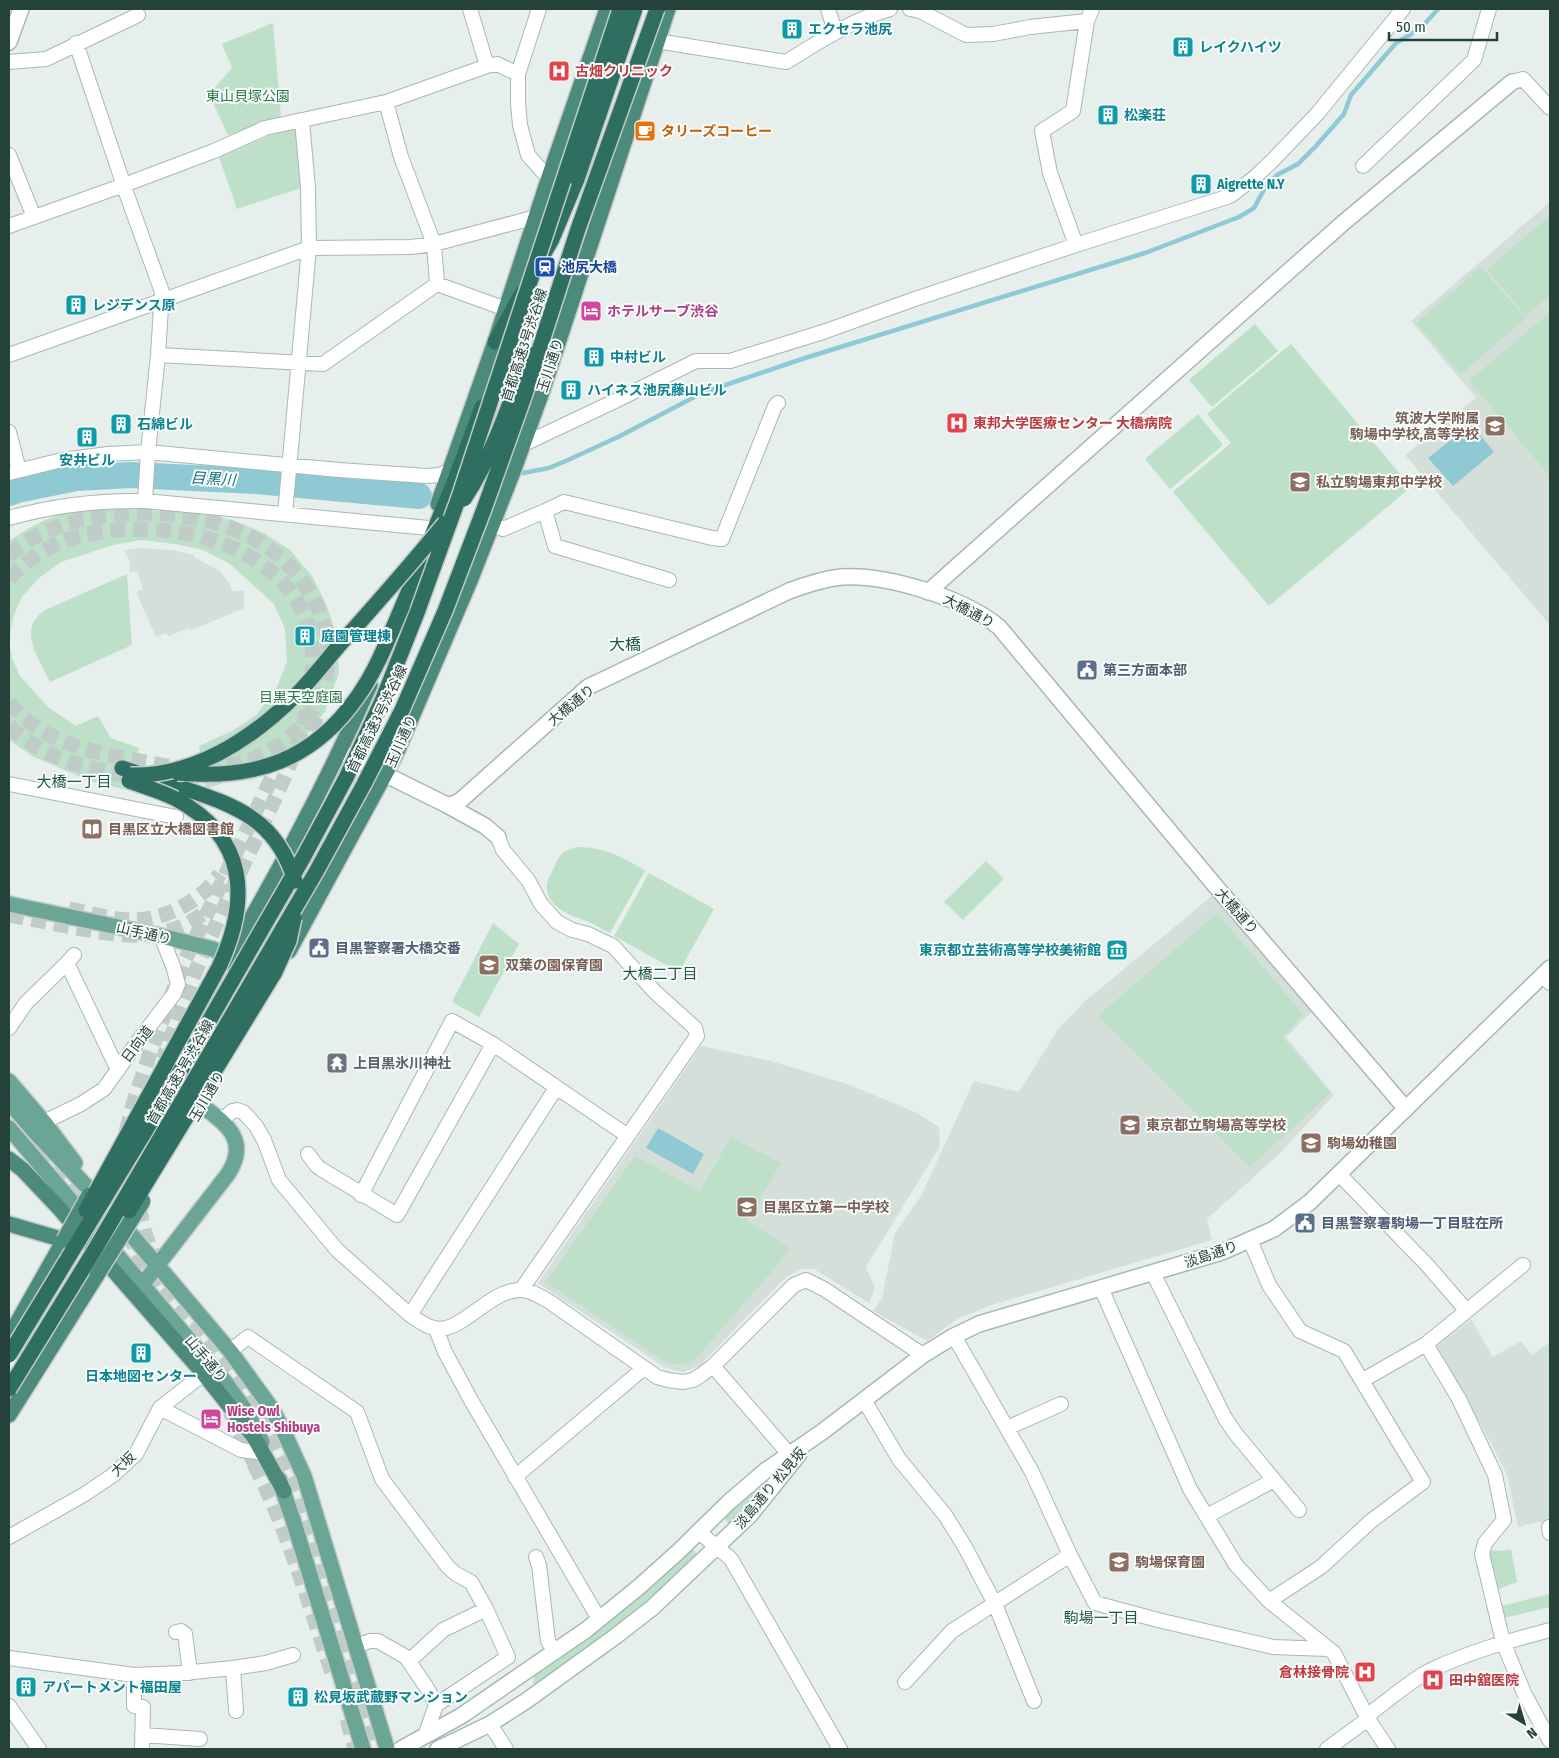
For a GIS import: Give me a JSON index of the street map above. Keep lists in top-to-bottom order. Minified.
{"streets":{"highway":["首都高速3号渋谷線","玉川通り"],"main road":["山手通り"],"street":["大橋通り","日向道","淡島通り","大坂","淡島通り 松見坂"]},"crossings":[["玉川通り","山手通り"],["大橋通り","淡島通り"],["山手通り","日向道"],["山手通り","大坂"],["淡島通り","淡島通り 松見坂"]],"districts":["大橋","大橋一丁目","大橋二丁目","駒場一丁目"],"water":["目黒川"],"parks":["東山貝塚公園","目黒天空庭園"],"places":{"building":["エクセラ池尻","レイクハイツ","松楽荘","Aigrette N.Y","レジデンス原","中村ビル","ハイネス池尻藤山ビル","石綿ビル","安井ビル","庭園管理棟","日本地図センター","アパートメント福田屋","松見坂武蔵野マンション"],"hospital":["古畑クリニック","東邦大学医療センター 大橋病院","倉林接骨院","田中舘医院"],"cafe":["タリーズコーヒー"],"station":["池尻大橋"],"hotel":["ホテルサーブ渋谷","Wise Owl Hostels Shibuya"],"school or university":["筑波大学附属 駒場中学校,高等学校","私立駒場東邦中学校","双葉の園保育園","東京都立駒場高等学校","駒場幼稚園","目黒区立第一中学校","駒場保育園"],"public building":["第三方面本部","目黒警察署大橋交番","目黒警察署駒場一丁目駐在所"],"library":["目黒区立大橋図書館"],"museum":["東京都立芸術高等学校美術館"],"temple":["上目黒氷川神社"]},"scale_bar":"50 m","north":"bottom right"}
